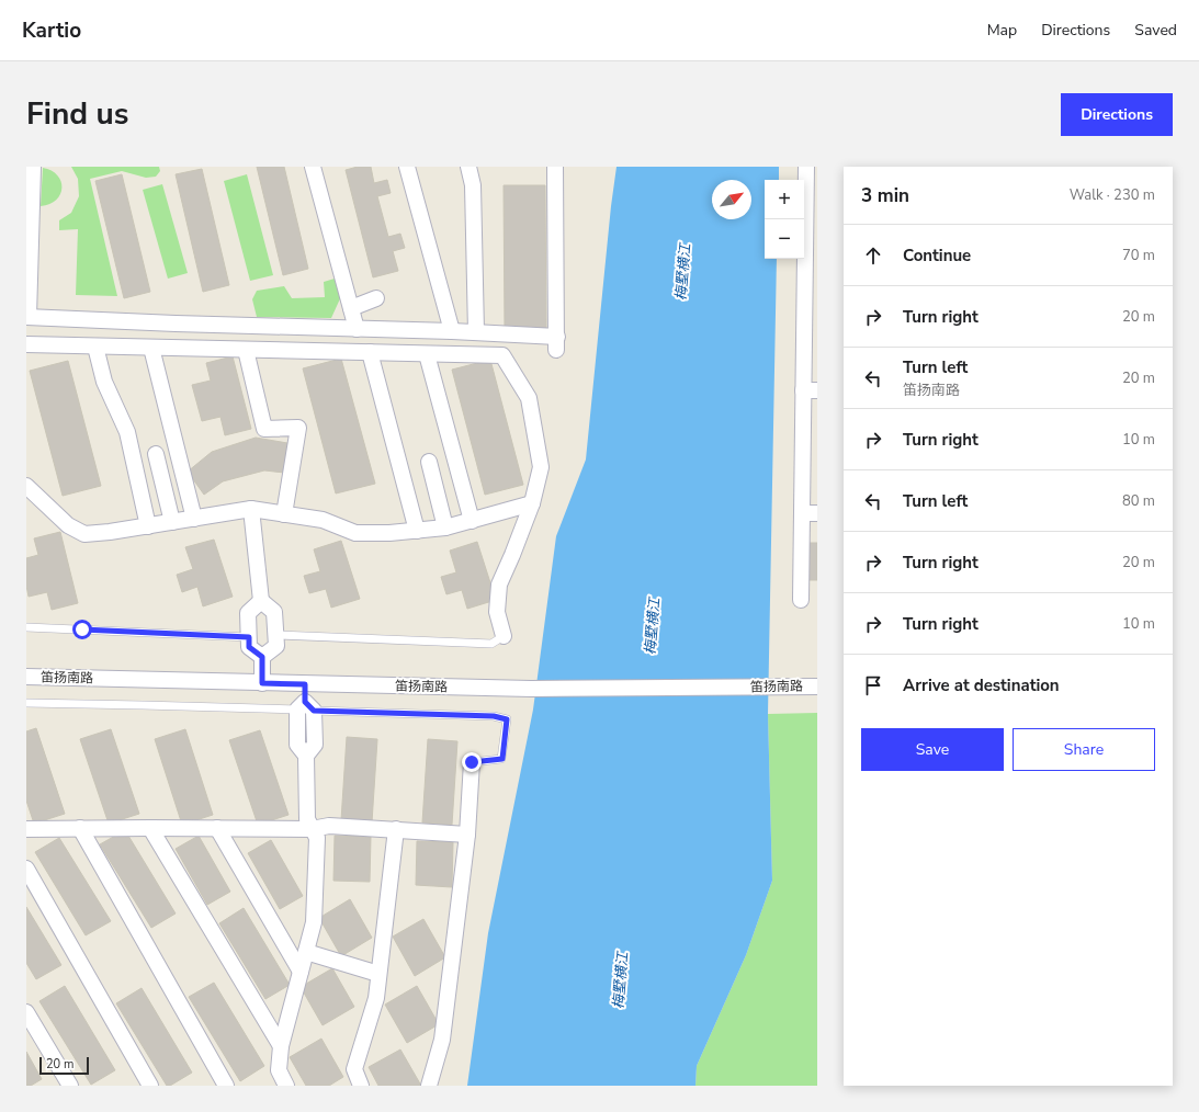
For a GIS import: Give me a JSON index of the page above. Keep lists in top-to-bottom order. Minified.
{"streets":{"street":["笛扬南路"]},"water":["梅墅横江"],"scale_bar":"20 m","north":"top right","page":{"header":"Kartio","nav":["Map","Directions","Saved"],"title":"Find us","buttons":["Directions",["Save","Share"]],"heading":["3 min","Walk · 230 m"],"map_buttons":["+","−"],"list":[["Continue","70 m"],["Turn right","20 m"],["Turn left","笛扬南路","20 m"],["Turn right","10 m"],["Turn left","80 m"],["Turn right","20 m"],["Turn right","10 m"],"Arrive at destination"],"scale":"20 m"}}
